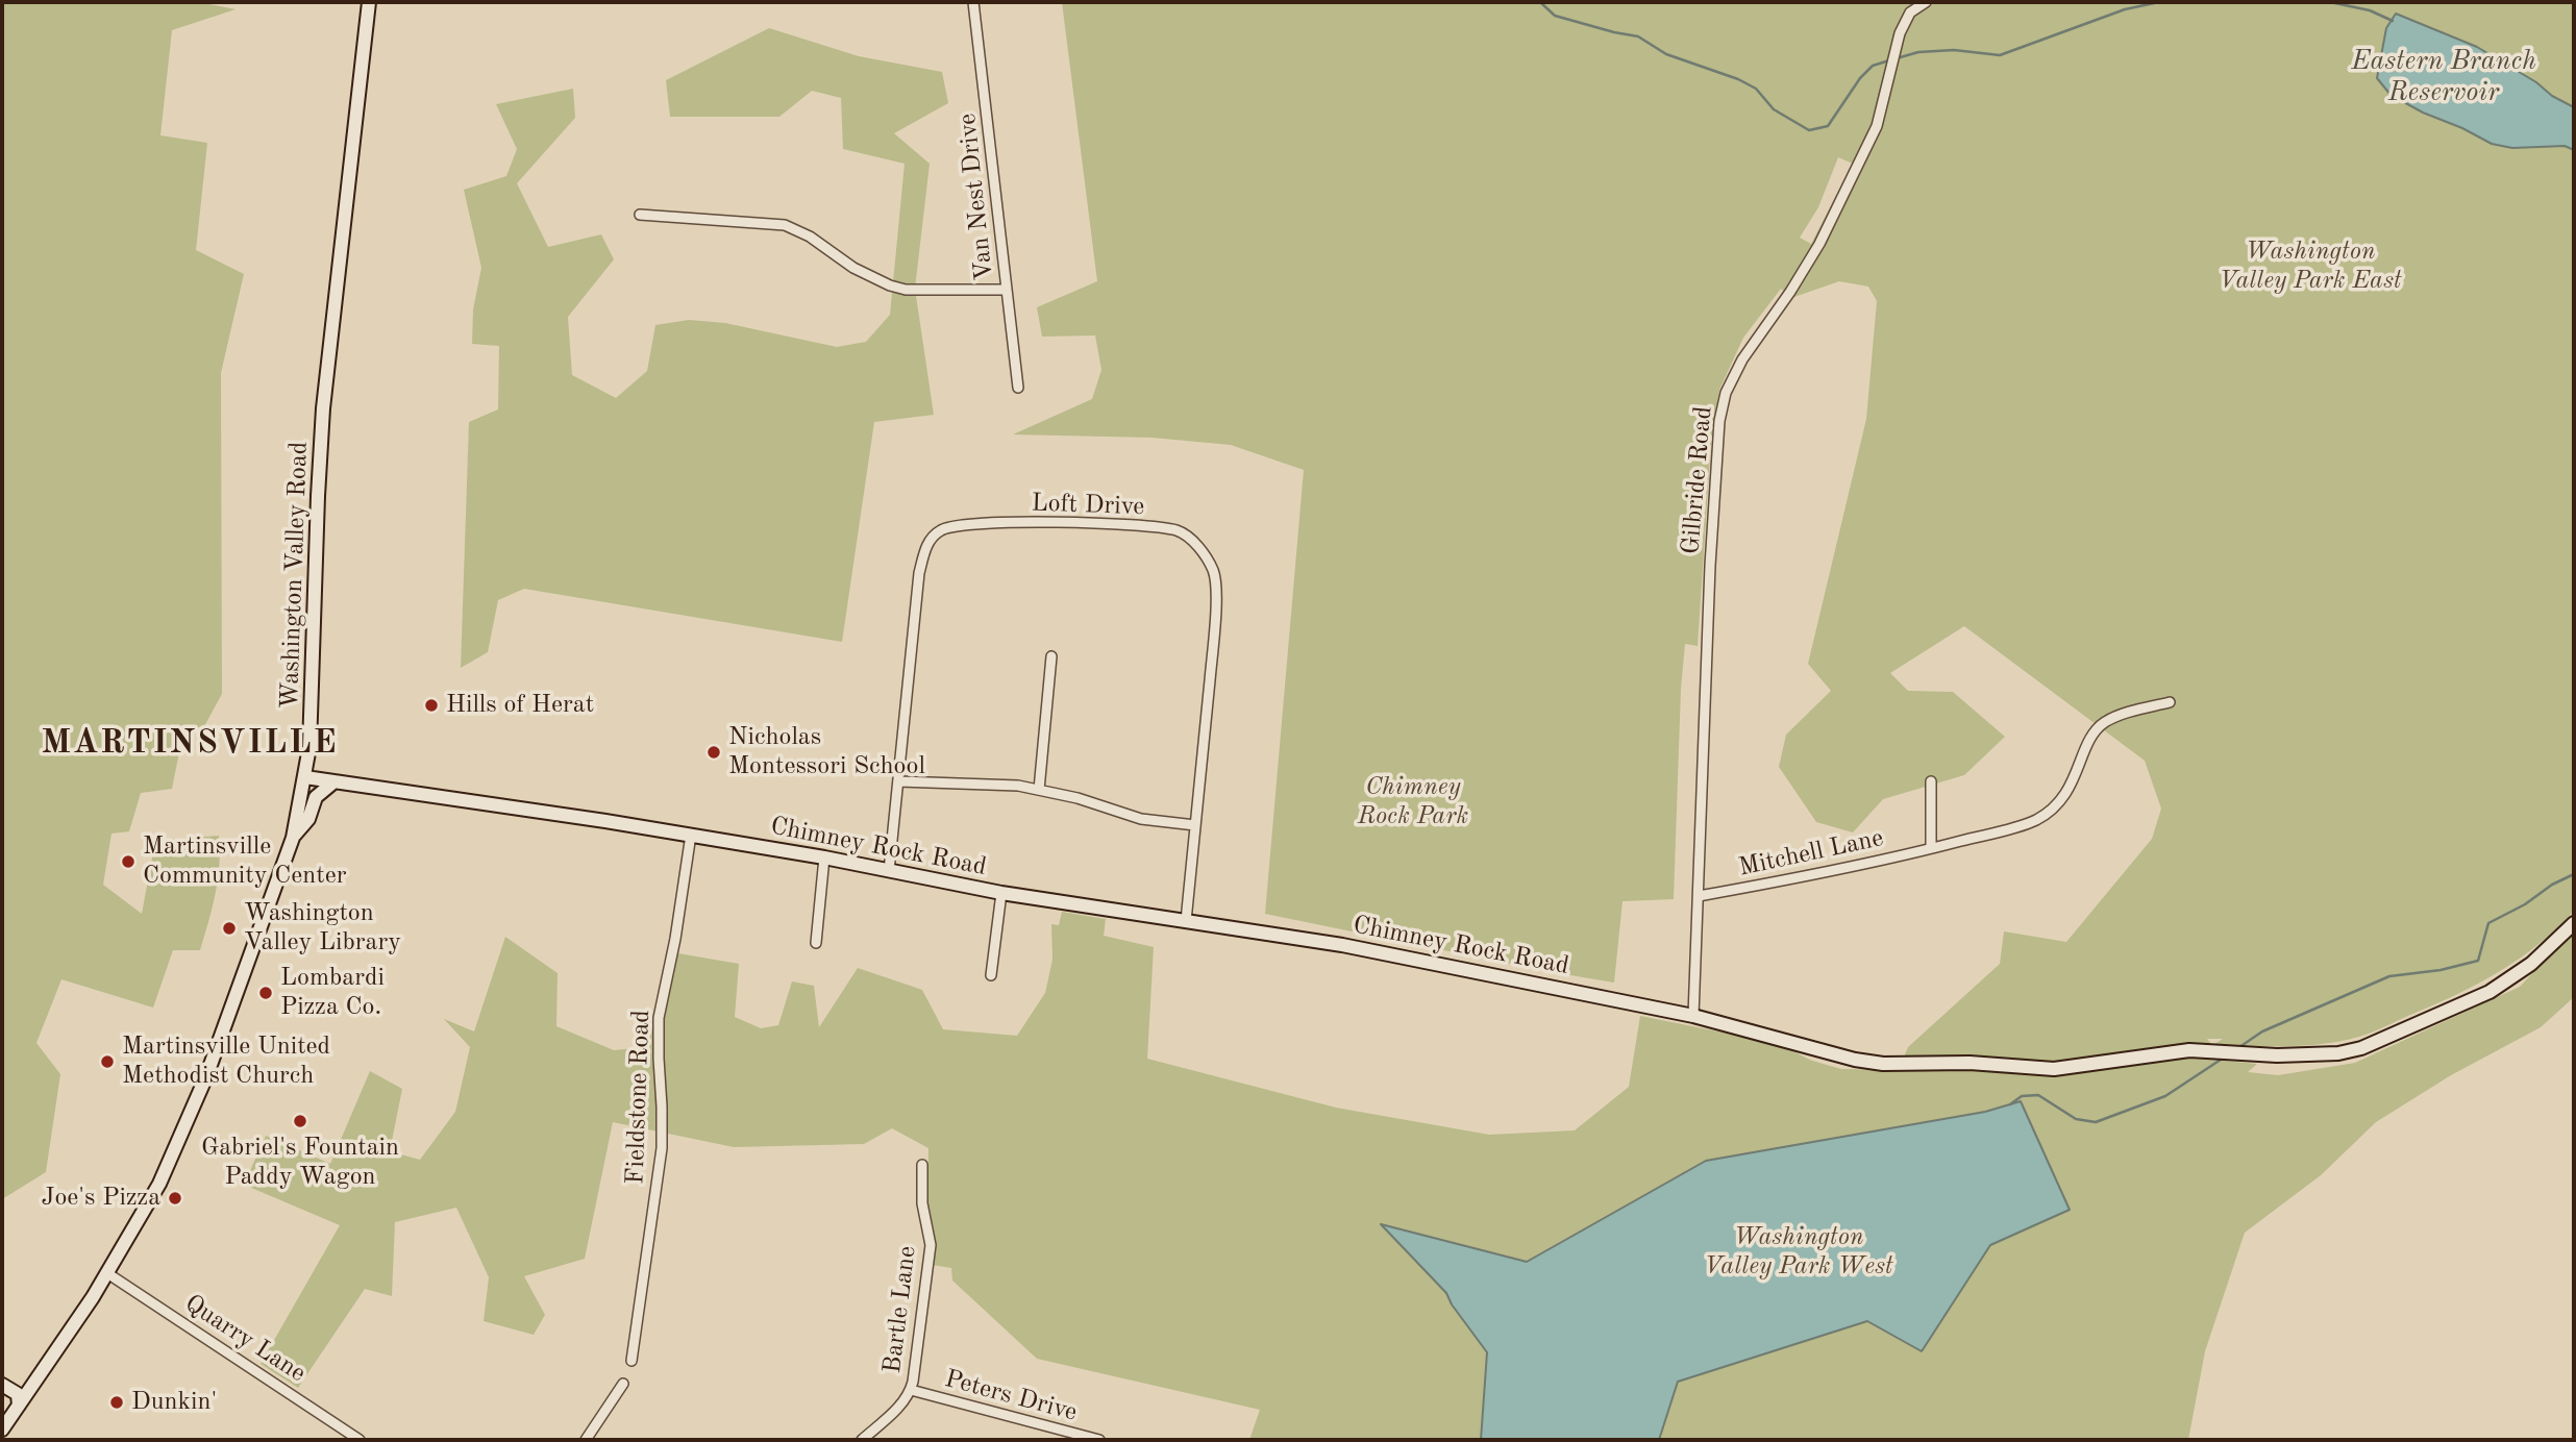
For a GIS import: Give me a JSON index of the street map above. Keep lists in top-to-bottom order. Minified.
{"streets":{"street":["Van Nest Drive","Gilbride Road","Loft Drive","Washington Valley Road","Chimney Rock Road","Mitchell Lane","Fieldstone Road","Bartle Lane","Quarry Lane","Peters Drive"]},"crossings":[["Gilbride Road","Chimney Rock Road"],["Gilbride Road","Mitchell Lane"],["Loft Drive","Chimney Rock Road"],["Washington Valley Road","Chimney Rock Road"],["Washington Valley Road","Quarry Lane"],["Chimney Rock Road","Fieldstone Road"],["Bartle Lane","Peters Drive"]],"districts":["MARTINSVILLE"],"water":["Eastern Branch Reservoir"],"parks":["Washington Valley Park East","Chimney Rock Park","Washington Valley Park West"],"places":["Hills of Herat","Nicholas Montessori School","Martinsville Community Center","Washington Valley Library","Lombardi Pizza Co.","Martinsville United Methodist Church","Gabriel's Fountain Paddy Wagon","Joe's Pizza","Dunkin'"]}
